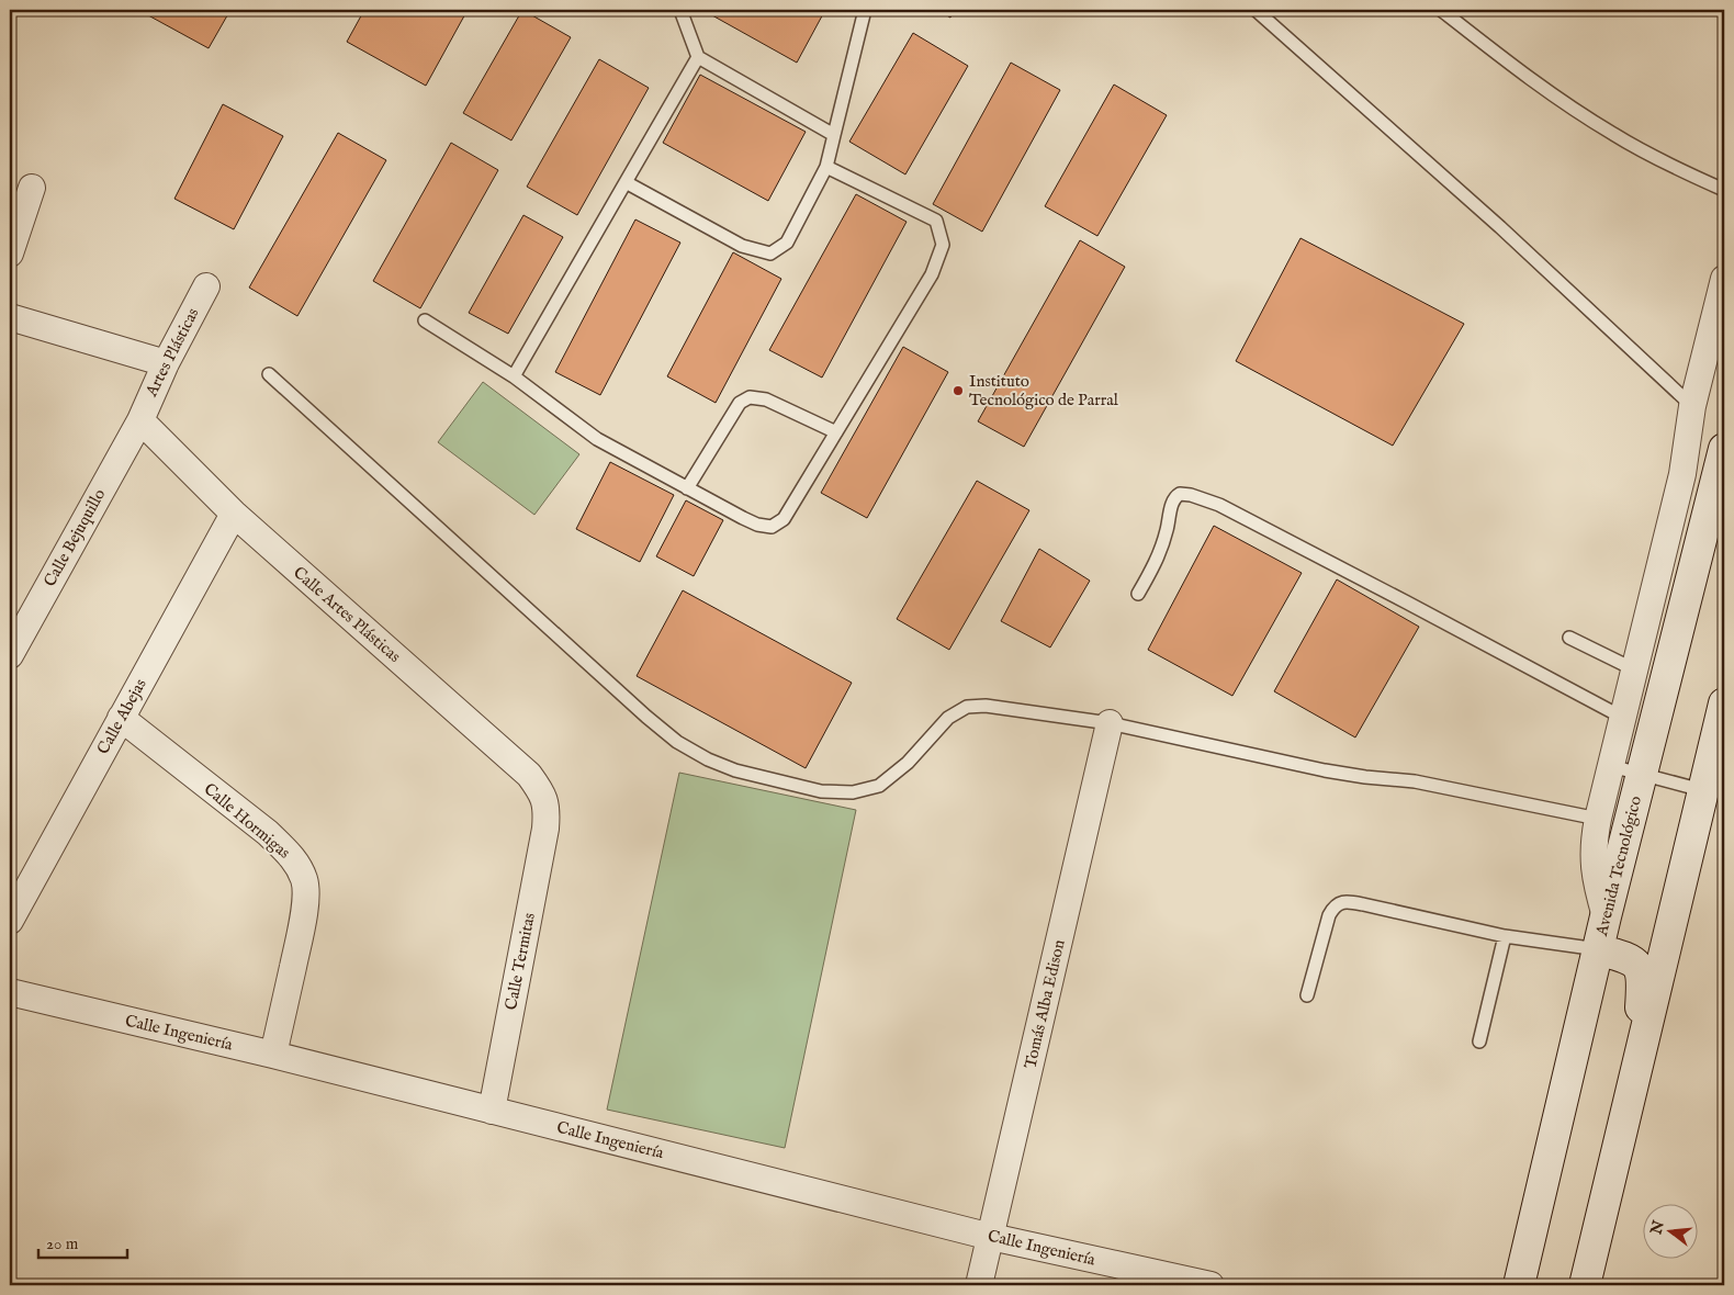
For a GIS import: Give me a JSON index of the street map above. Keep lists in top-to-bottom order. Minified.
{"streets":{"main road":["Avenida Tecnológico"],"street":["Artes Plásticas","Calle Bejuquillo","Calle Artes Plásticas","Calle Abejas","Calle Hormigas","Calle Termitas","Tomás Alba Edison","Calle Ingeniería"]},"crossings":[["Artes Plásticas","Calle Bejuquillo"],["Artes Plásticas","Calle Artes Plásticas"],["Calle Bejuquillo","Calle Artes Plásticas"],["Calle Artes Plásticas","Calle Abejas"],["Calle Artes Plásticas","Calle Termitas"],["Calle Abejas","Calle Hormigas"],["Calle Hormigas","Calle Ingeniería"],["Calle Termitas","Calle Ingeniería"],["Tomás Alba Edison","Calle Ingeniería"]],"places":["Instituto Tecnológico de Parral"],"scale_bar":"20 m","north":"left"}
